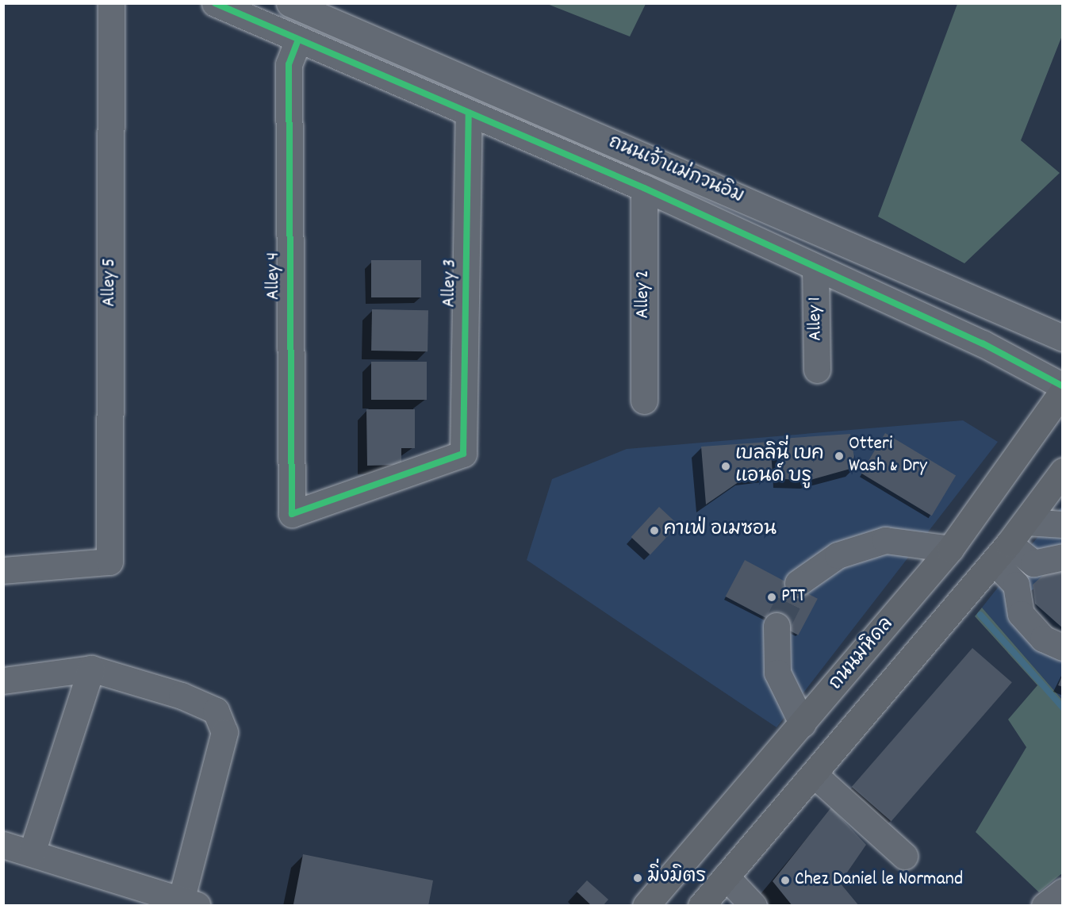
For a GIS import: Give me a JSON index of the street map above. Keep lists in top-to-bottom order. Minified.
{"streets":{"main road":["ถนนมหิดล"],"street":["ถนนเจ้าแม่กวนอิม","Alley 4","Alley 5","Alley 3","Alley 2","Alley 1"]},"crossings":[["Alley 4","Alley 3"]],"places":["Otteri Wash & Dry","เบลลินี่ เบค แอนด์ บรู","คาเฟ่ อเมซอน","PTT","มิ่งมิตร","Chez Daniel le Normand"]}
